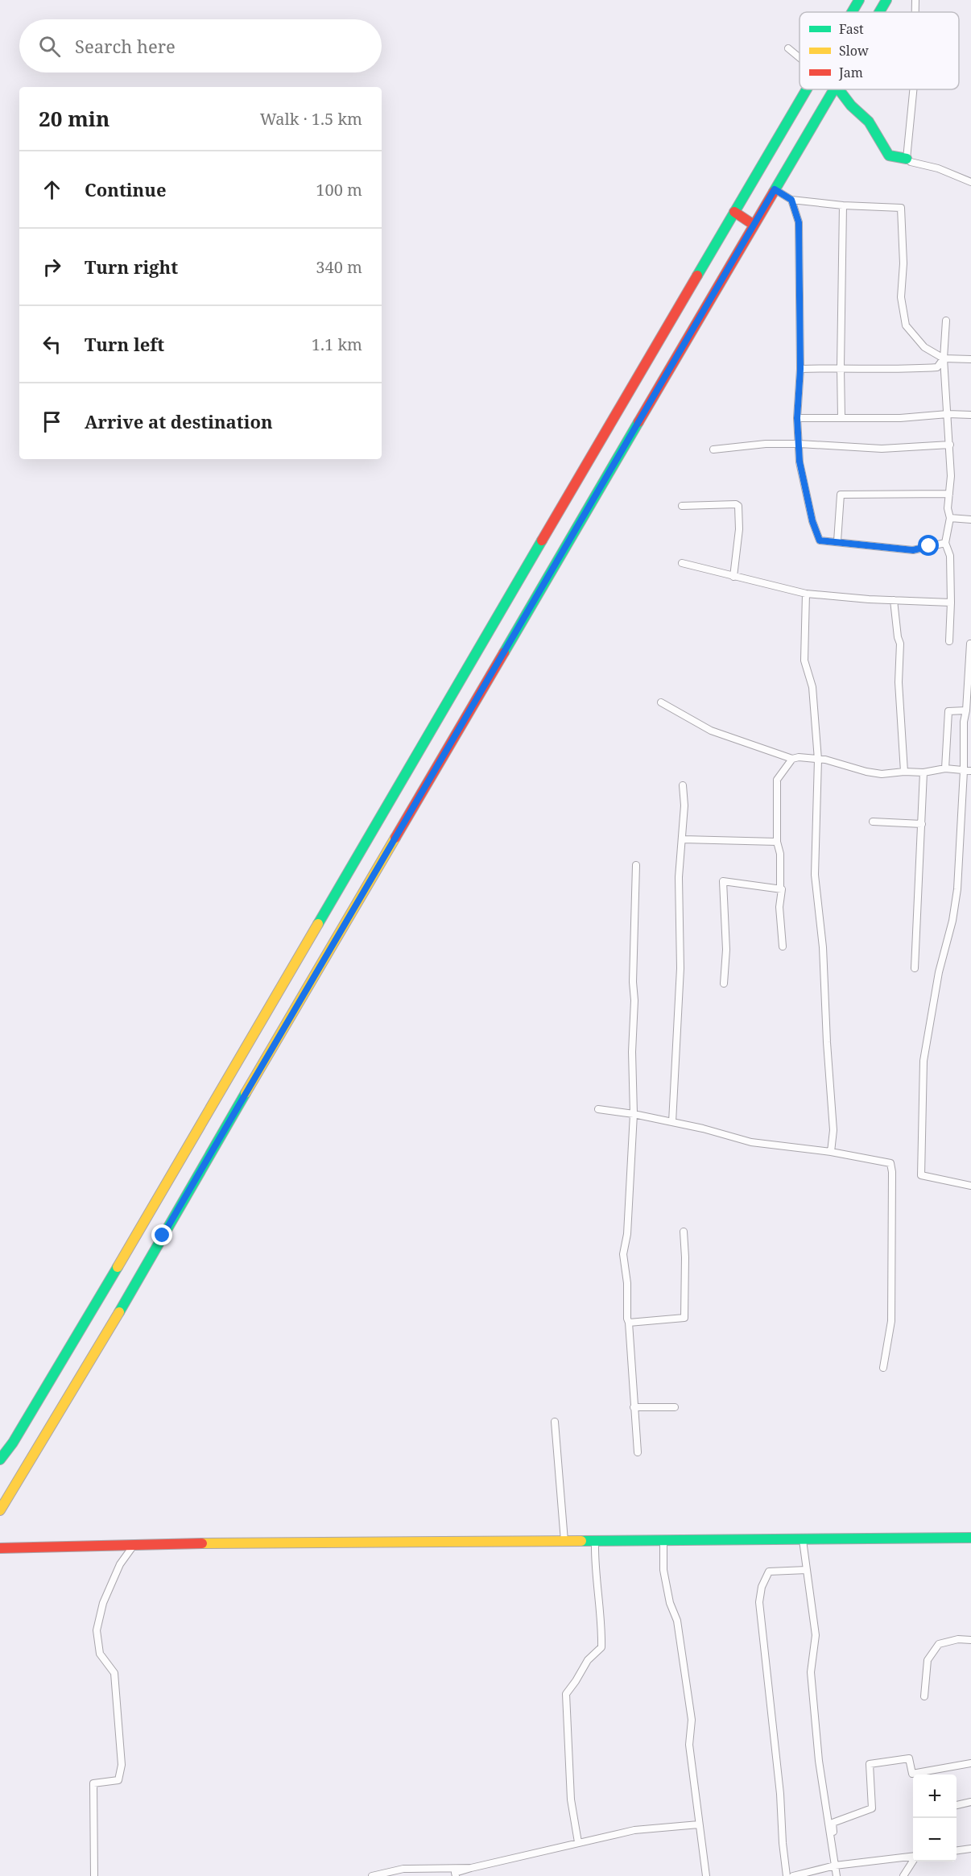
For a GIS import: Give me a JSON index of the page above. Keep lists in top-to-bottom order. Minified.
{"legend":["Fast","Slow","Jam"],"page":{"search":"Search here","heading":["20 min","Walk · 1.5 km"],"list":[["Continue","100 m"],["Turn right","340 m"],["Turn left","1.1 km"],"Arrive at destination"],"map_buttons":["+","−"]}}
